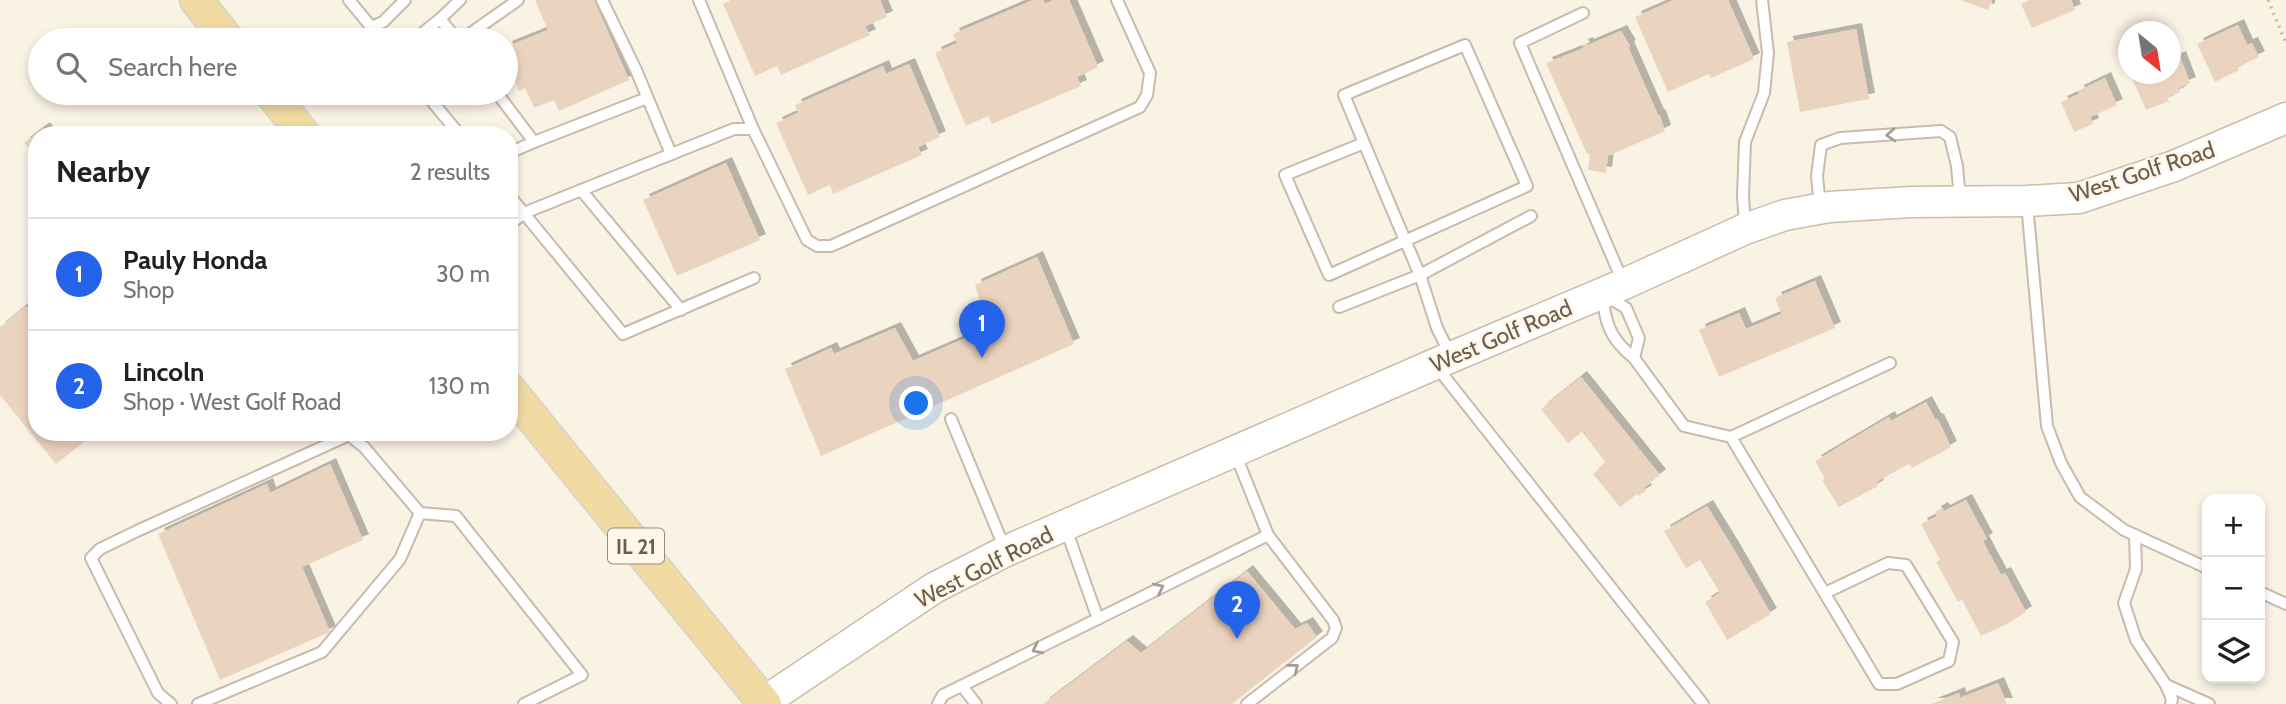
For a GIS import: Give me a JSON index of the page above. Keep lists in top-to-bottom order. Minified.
{"streets":{"main road":["IL 21"],"street":["West Golf Road"]},"crossings":[["West Golf Road","IL 21"]],"north":"bottom right","page":{"search":"Search here","heading":["Nearby","2 results"],"list":[{"mark":"1","name":"Pauly Honda","note":"Shop","value":"30 m"},{"mark":"2","name":"Lincoln","note":"Shop · West Golf Road","value":"130 m"}],"pins":["1","2"],"map_buttons":["+","−"]}}
